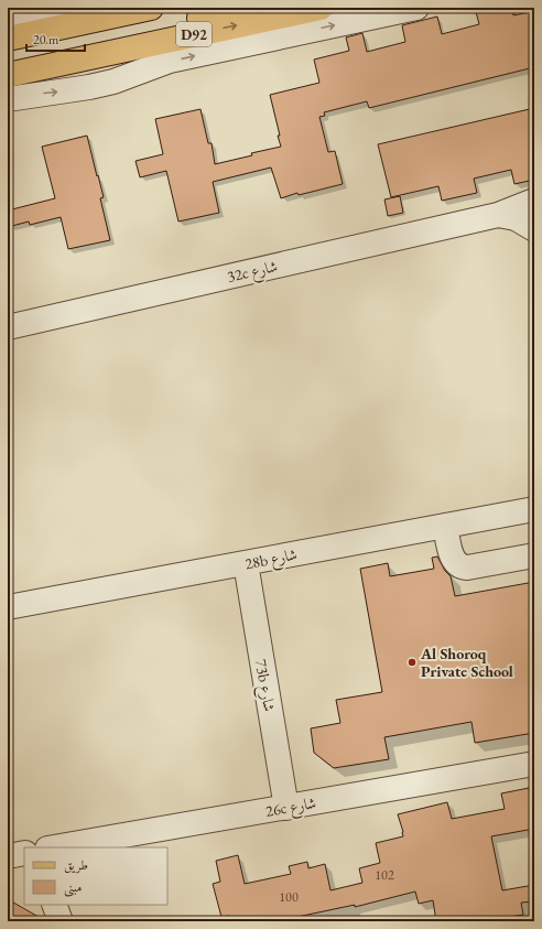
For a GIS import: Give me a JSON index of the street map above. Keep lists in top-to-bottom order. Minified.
{"streets":{"main road":["D92"],"street":["32c شارع","28b شارع","73b شارع","26c شارع"]},"crossings":[["28b شارع","73b شارع"],["73b شارع","26c شارع"]],"places":["Al Shoroq Private School"],"house_numbers":["102","100"],"legend":["طريق","مبنى"],"scale_bar":"20 m"}
